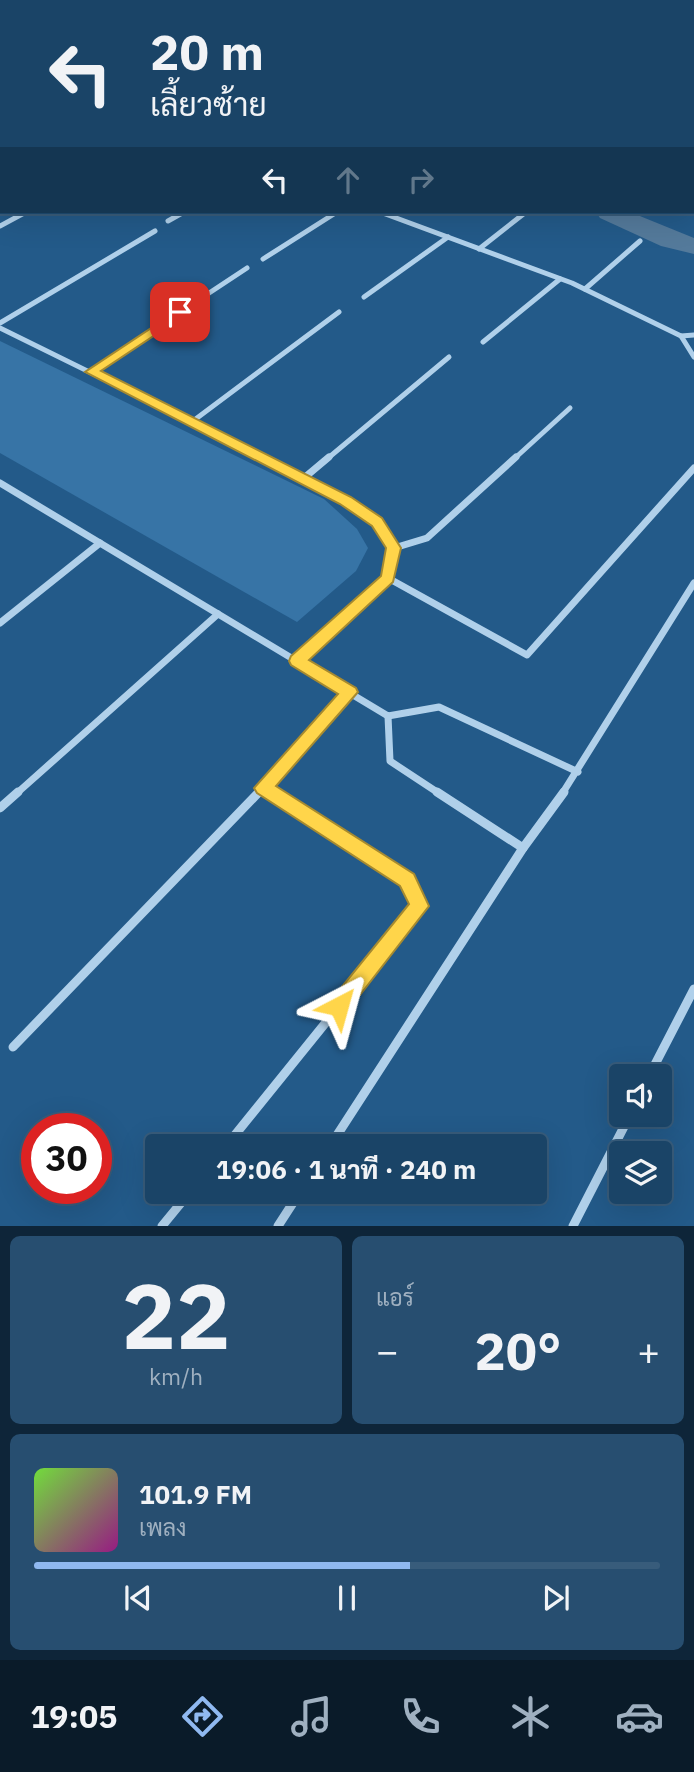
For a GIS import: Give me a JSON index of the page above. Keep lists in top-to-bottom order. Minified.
{"page":{"turn":["20 m","เลี้ยวซ้าย"],"limit":"30","trip":"19:06 · 1 นาที · 240 m","tile":[["22","km/h"],"แอร์"],"heat":["−","20°","+"],"song":["101.9 FM","เพลง"],"tabs":"19:05"}}
